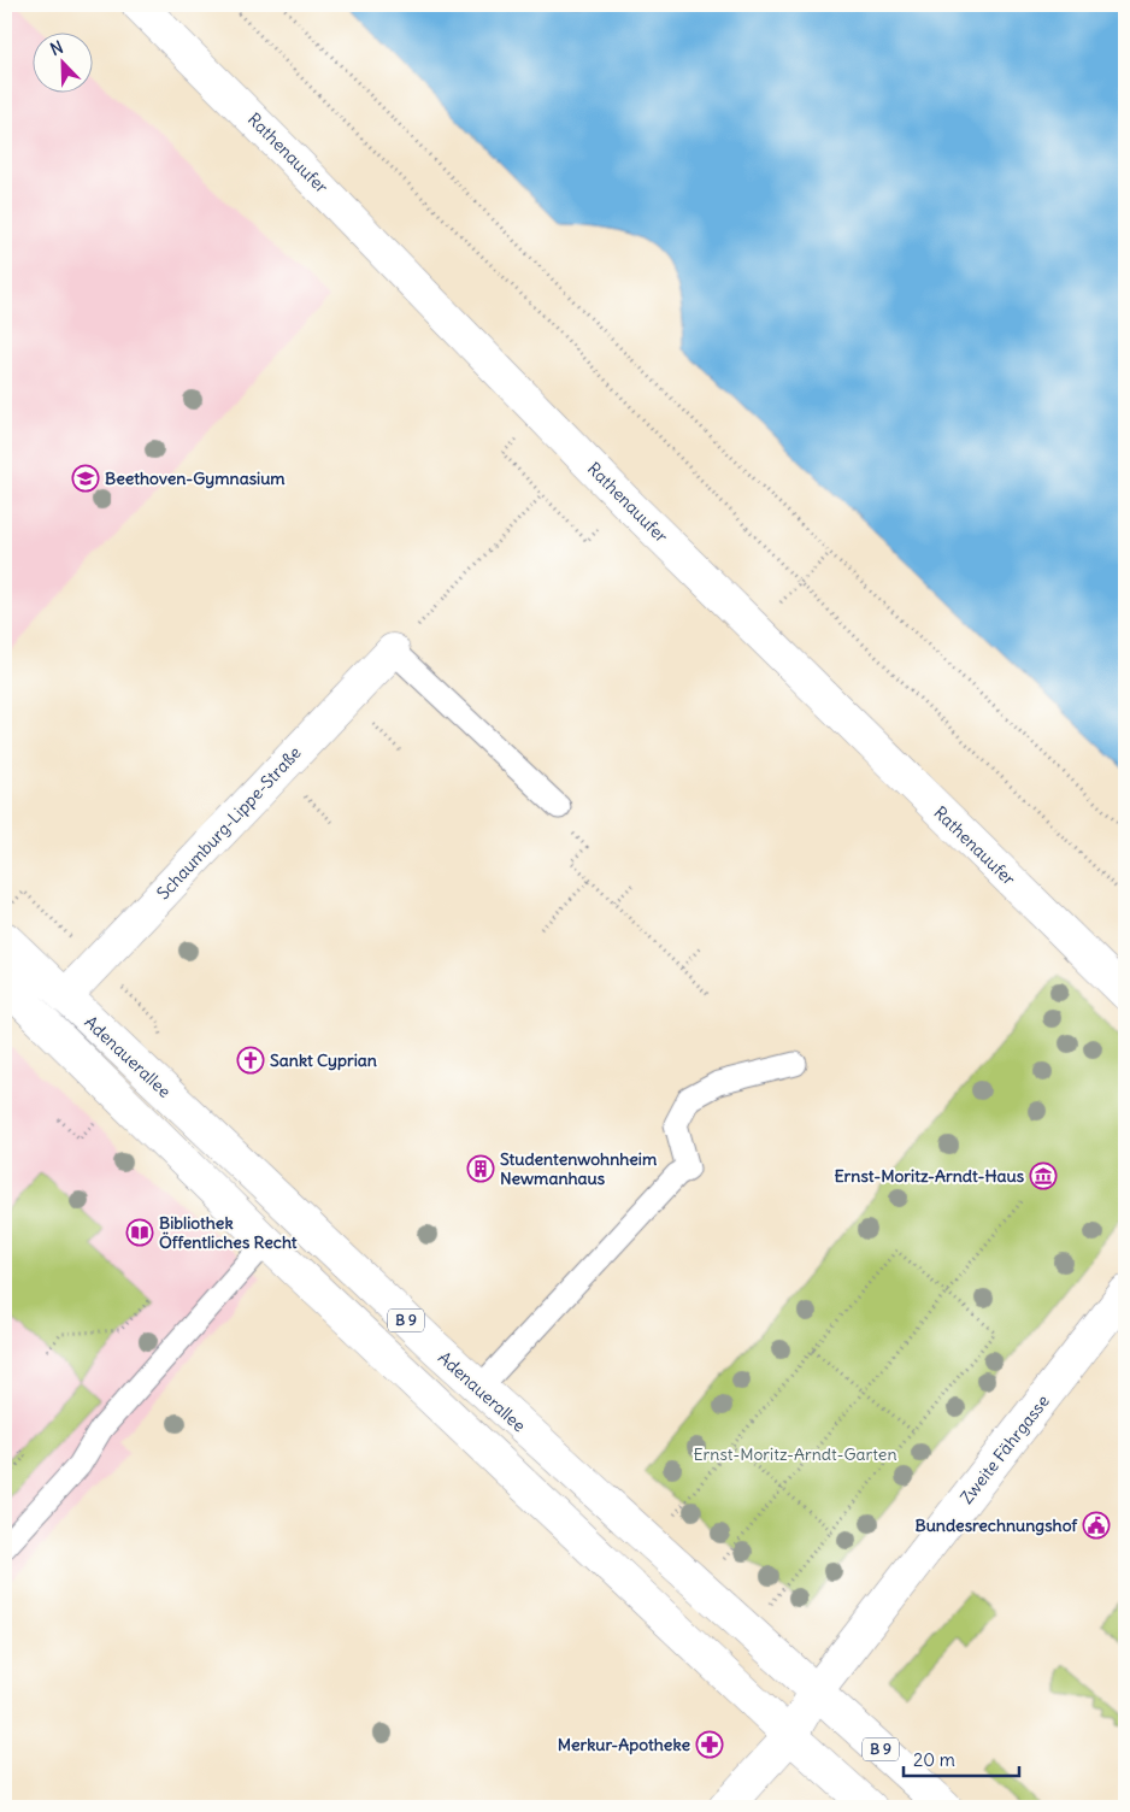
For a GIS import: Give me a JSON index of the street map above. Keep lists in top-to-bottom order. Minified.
{"streets":{"street":["Rathenauufer","Schaumburg-Lippe-Straße","Adenauerallee","B 9","Zweite Fährgasse"]},"crossings":[["Schaumburg-Lippe-Straße","Adenauerallee"],["Adenauerallee","Zweite Fährgasse"]],"parks":["Ernst-Moritz-Arndt-Garten"],"places":{"school or university":["Beethoven-Gymnasium"],"church":["Sankt Cyprian"],"building":["Studentenwohnheim Newmanhaus"],"museum":["Ernst-Moritz-Arndt-Haus"],"library":["Bibliothek Öffentliches Recht"],"public building":["Bundesrechnungshof"],"pharmacy":["Merkur-Apotheke"]},"scale_bar":"20 m","north":"top left"}
